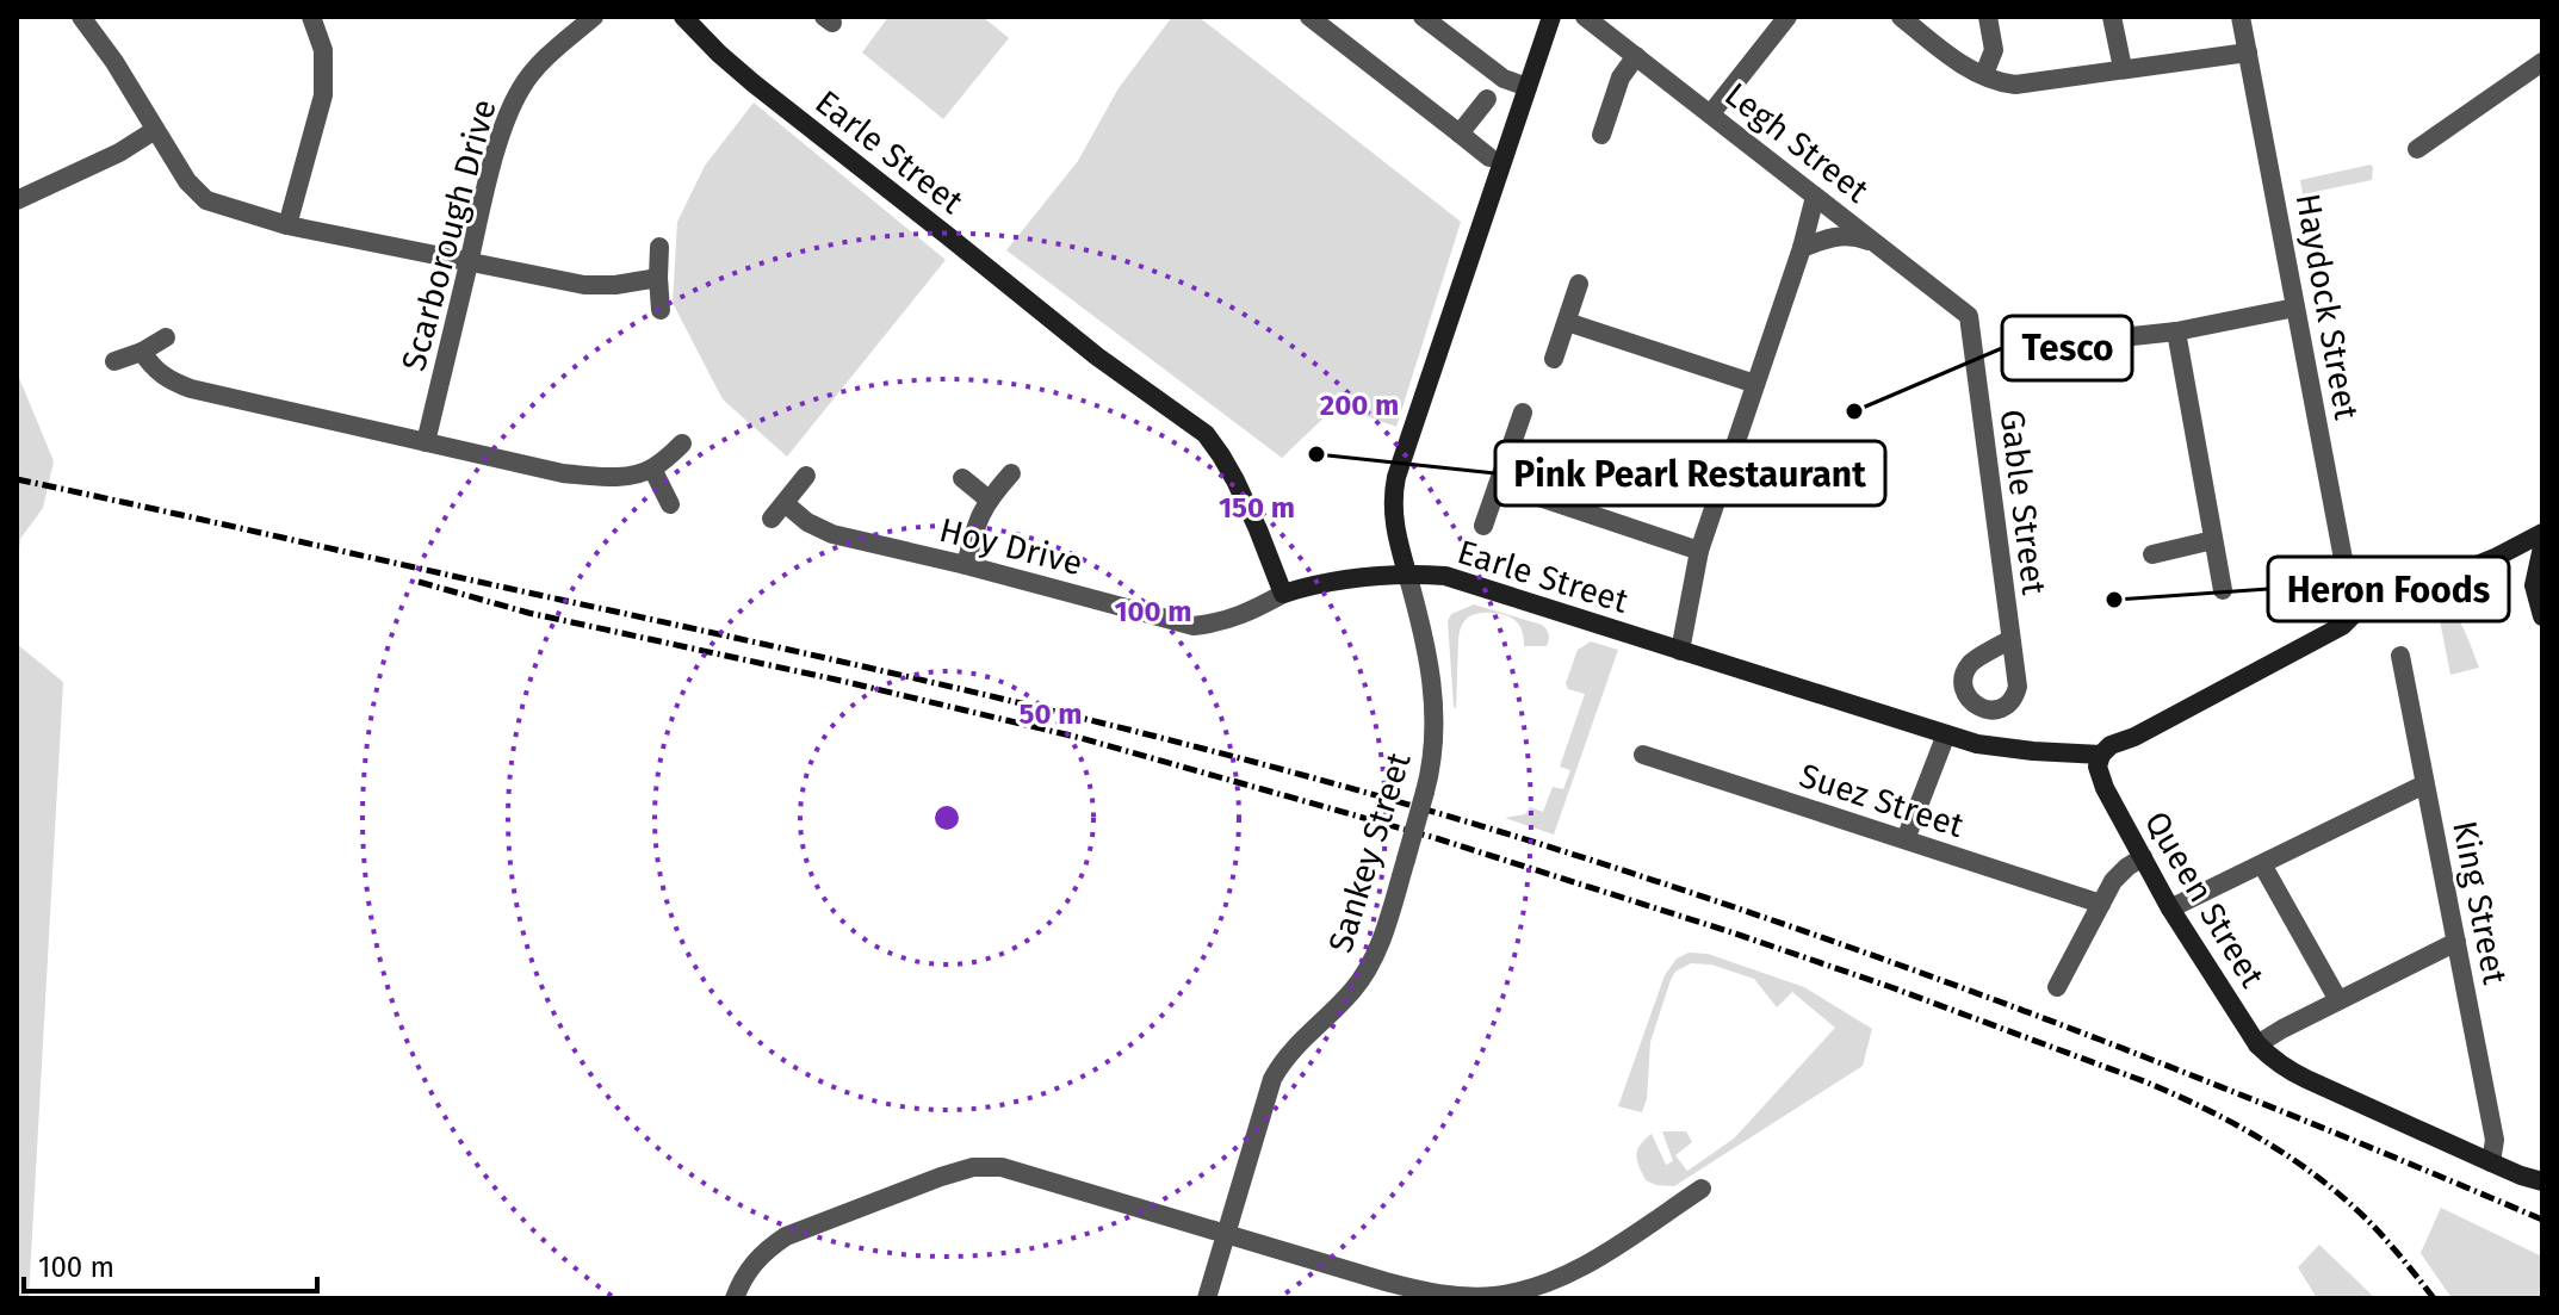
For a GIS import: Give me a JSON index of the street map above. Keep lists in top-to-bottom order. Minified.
{"streets":{"street":["Legh Street","Earle Street","Scarborough Drive","Haydock Street","Gable Street","Hoy Drive","Suez Street","Sankey Street","Queen Street","King Street"]},"crossings":[["Legh Street","Gable Street"],["Earle Street","Hoy Drive"],["Earle Street","Sankey Street"],["Earle Street","Queen Street"],["Queen Street","King Street"]],"places":["Tesco","Pink Pearl Restaurant","Heron Foods"],"scale_bar":"100 m","rings":["200 m","150 m","100 m","50 m"]}
